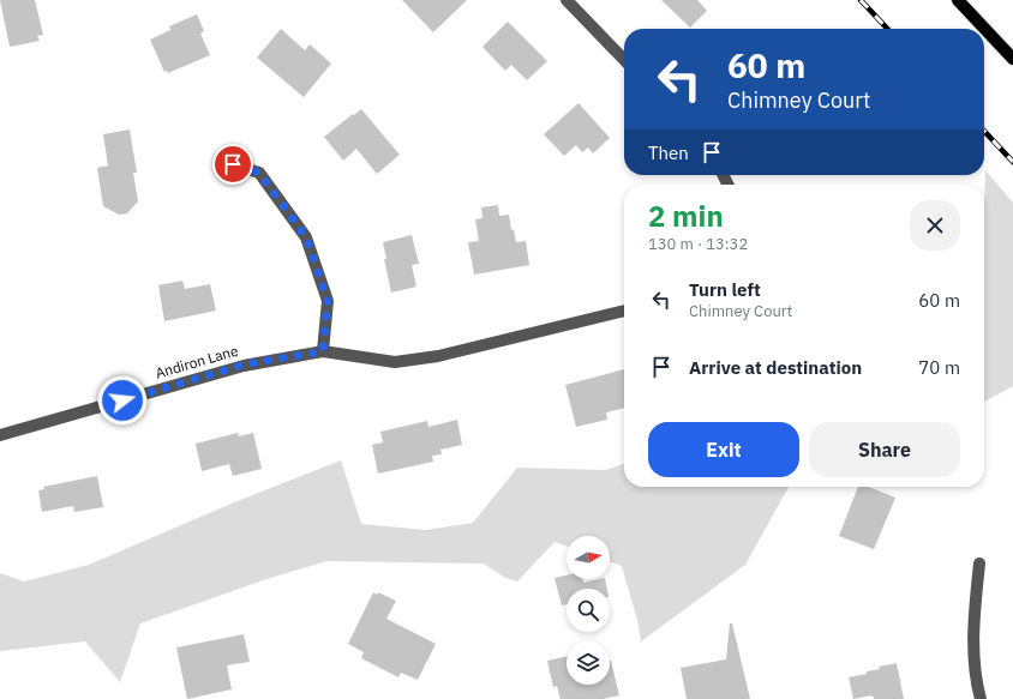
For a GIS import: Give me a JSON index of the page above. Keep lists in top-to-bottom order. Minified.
{"streets":{"street":["Andiron Lane"]},"north":"right","page":{"turn":["60 m","Chimney Court"],"then":"Then","heading":["2 min","130 m · 13:32"],"list":[{"name":"Turn left","note":"Chimney Court","value":"60 m"},{"name":"Arrive at destination","value":"70 m"}],"buttons":["Exit","Share"]}}
